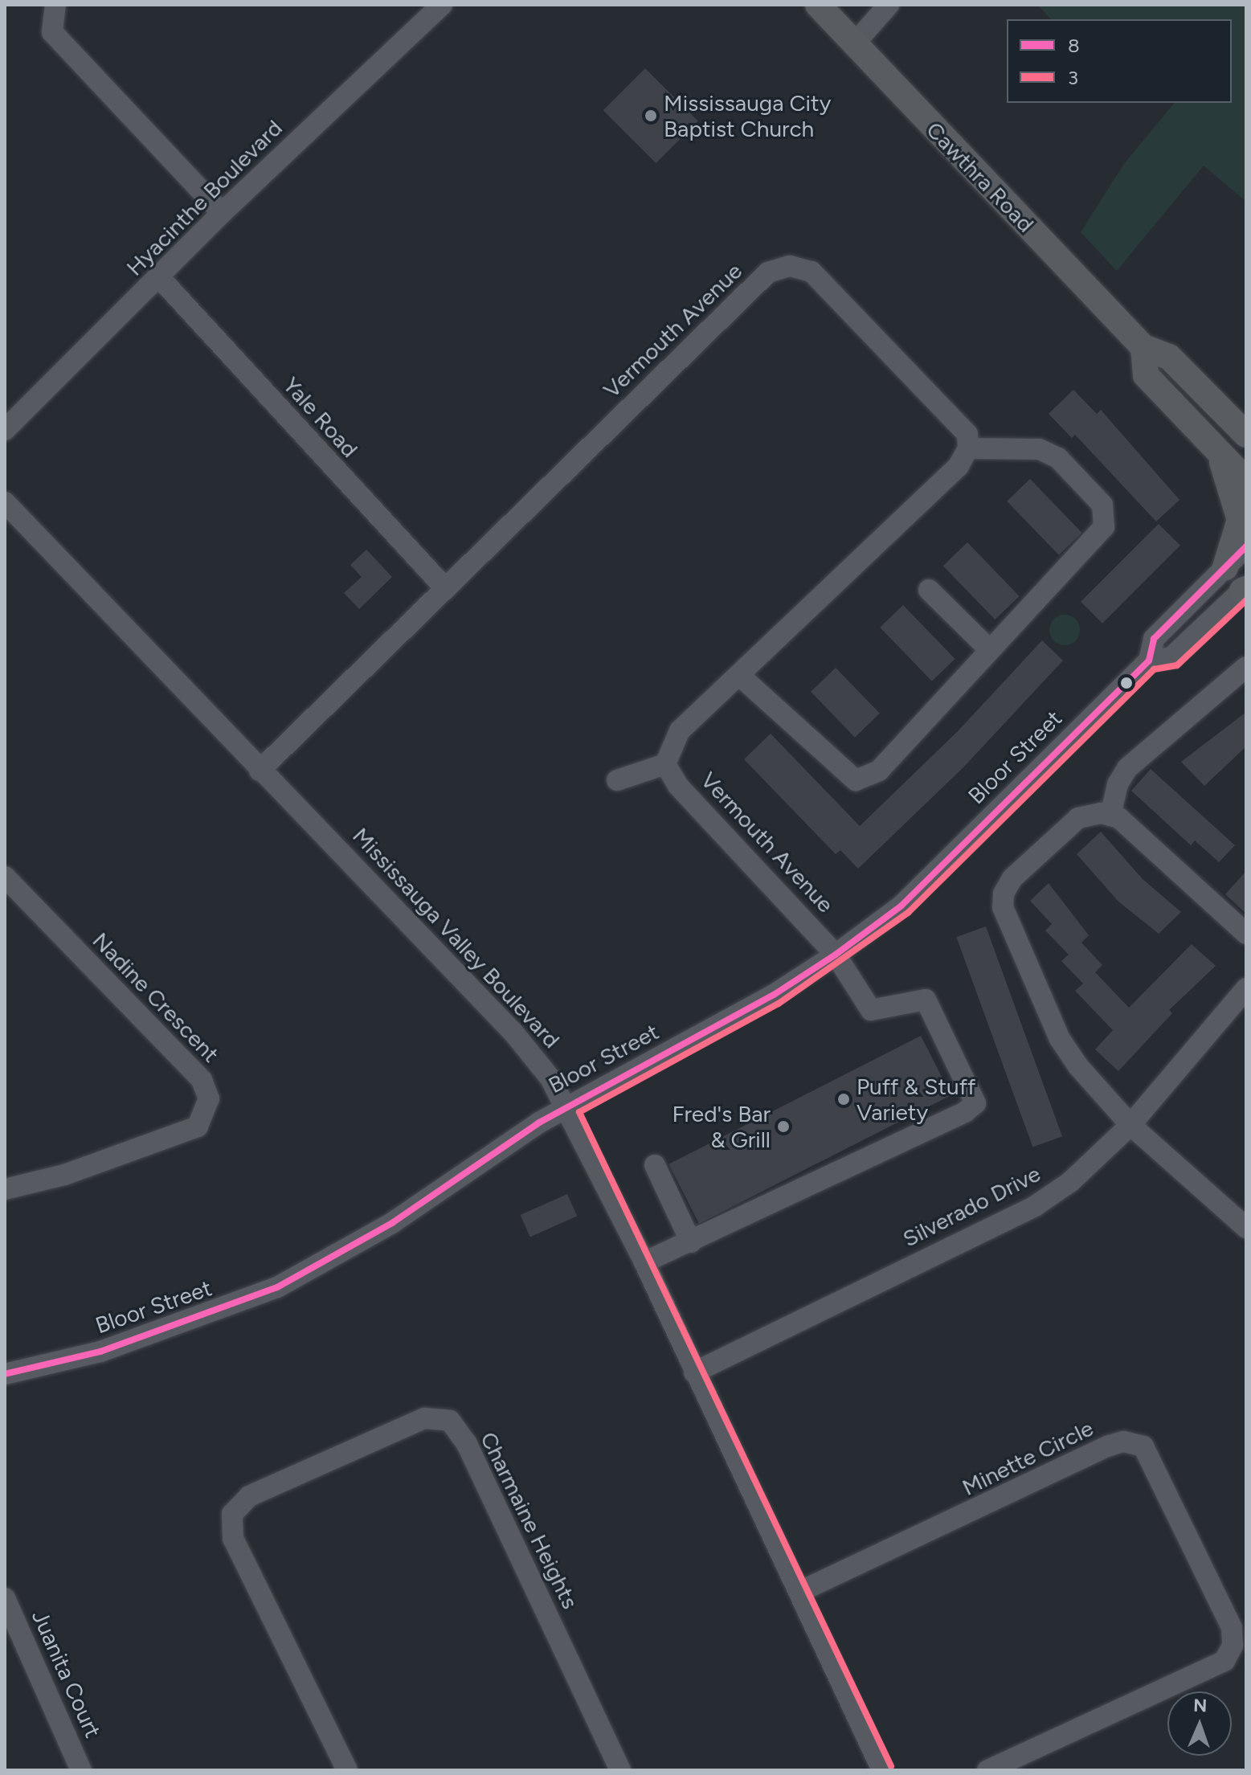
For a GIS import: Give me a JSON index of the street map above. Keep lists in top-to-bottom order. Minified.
{"streets":{"main road":["Cawthra Road"],"street":["Hyacinthe Boulevard","Vermouth Avenue","Yale Road","Bloor Street","Mississauga Valley Boulevard","Nadine Crescent","Silverado Drive","Minette Circle","Charmaine Heights","Juanita Court"]},"crossings":[["Hyacinthe Boulevard","Yale Road"],["Vermouth Avenue","Yale Road"],["Vermouth Avenue","Bloor Street"],["Vermouth Avenue","Mississauga Valley Boulevard"],["Bloor Street","Mississauga Valley Boulevard"],["Mississauga Valley Boulevard","Silverado Drive"],["Mississauga Valley Boulevard","Minette Circle"]],"places":["Mississauga City Baptist Church","Puff & Stuff Variety","Fred's Bar & Grill"],"lines":["transit line 8","transit line 3"],"legend":["8","3"],"north":"top"}
